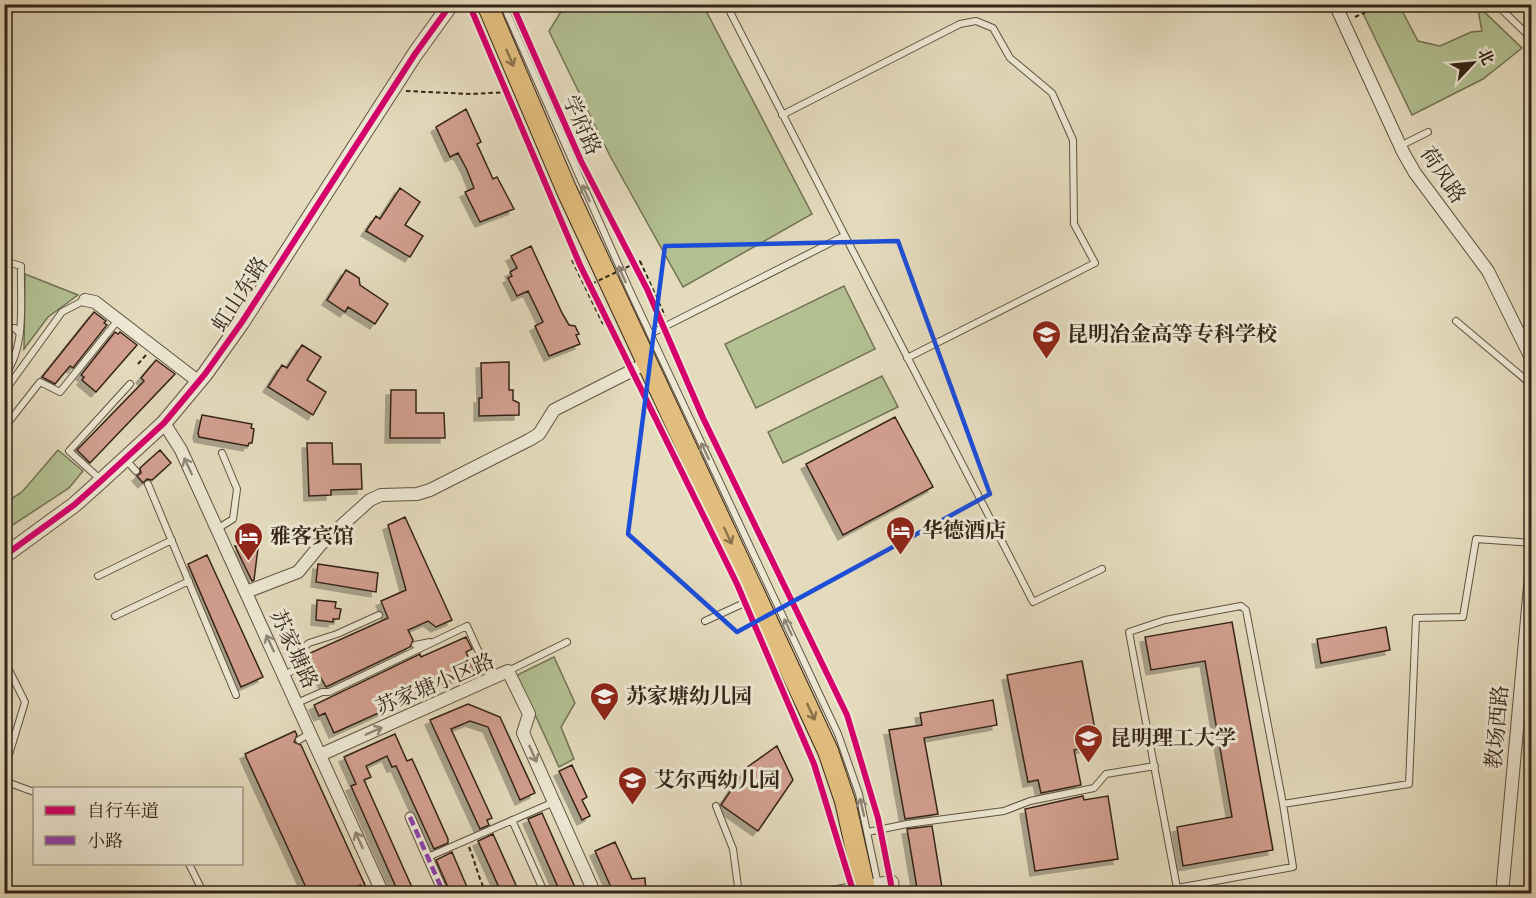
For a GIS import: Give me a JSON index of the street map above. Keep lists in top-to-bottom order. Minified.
{"streets":{"main road":["学府路"],"street":["荷风路","虹山东路","苏家塘路","苏家塘小区路","教场西路"]},"crossings":[["虹山东路","苏家塘路"],["苏家塘路","苏家塘小区路"]],"one_way":["苏家塘路"],"places":{"school or university":["昆明冶金高等专科学校","苏家塘幼儿园","昆明理工大学","艾尔西幼儿园"],"hotel":["华德酒店","雅客宾馆"]},"legend":["自行车道","小路"],"north":"top right"}
